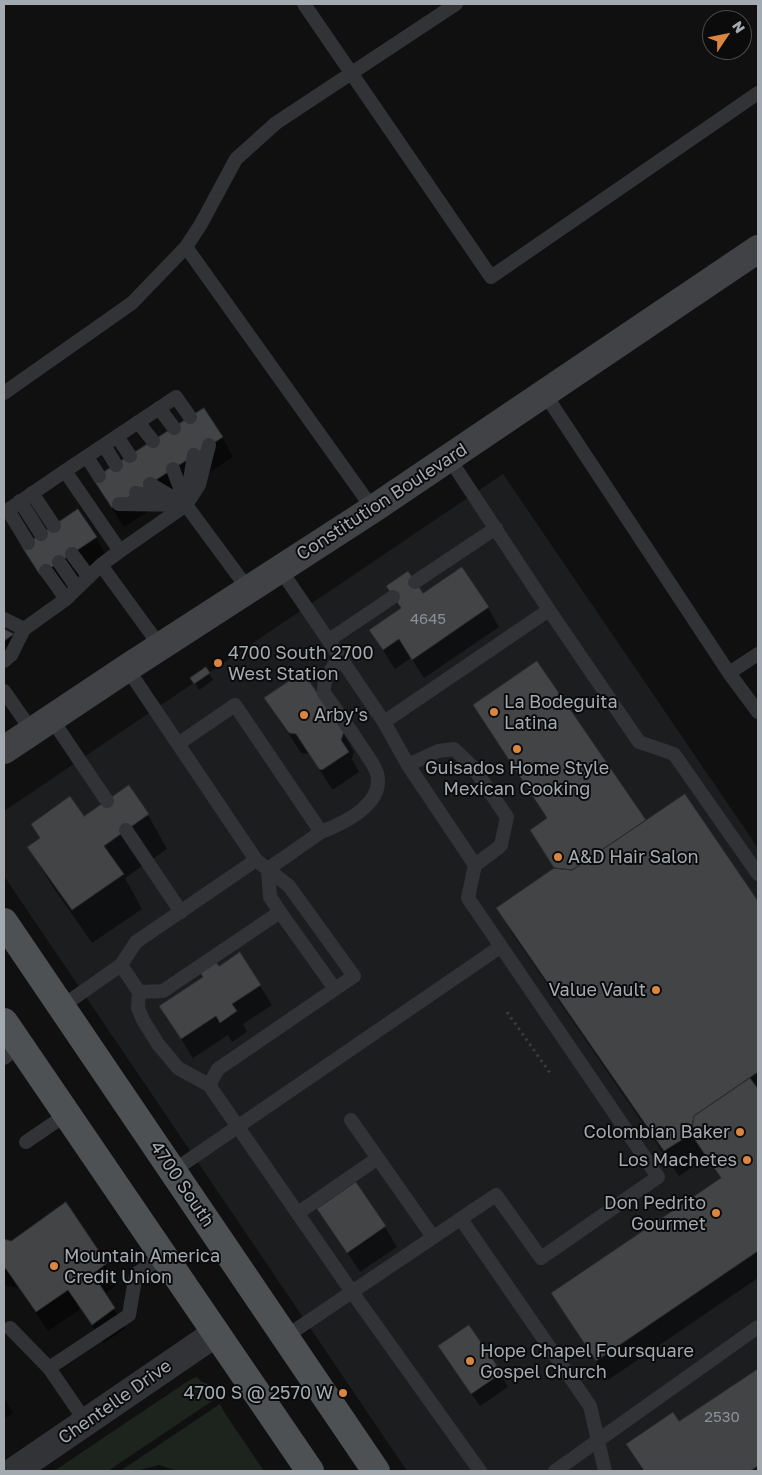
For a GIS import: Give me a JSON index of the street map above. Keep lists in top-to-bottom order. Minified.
{"streets":{"main road":["Constitution Boulevard","4700 South"],"street":["Chentelle Drive"]},"places":["4700 South 2700 West Station","La Bodeguita Latina","Arby's","Guisados Home Style Mexican Cooking","A&D Hair Salon","Value Vault","Colombian Baker","Los Machetes","Don Pedrito Gourmet","Mountain America Credit Union","Hope Chapel Foursquare Gospel Church","4700 S @ 2570 W"],"house_numbers":["4645","2530"],"north":"top right"}
